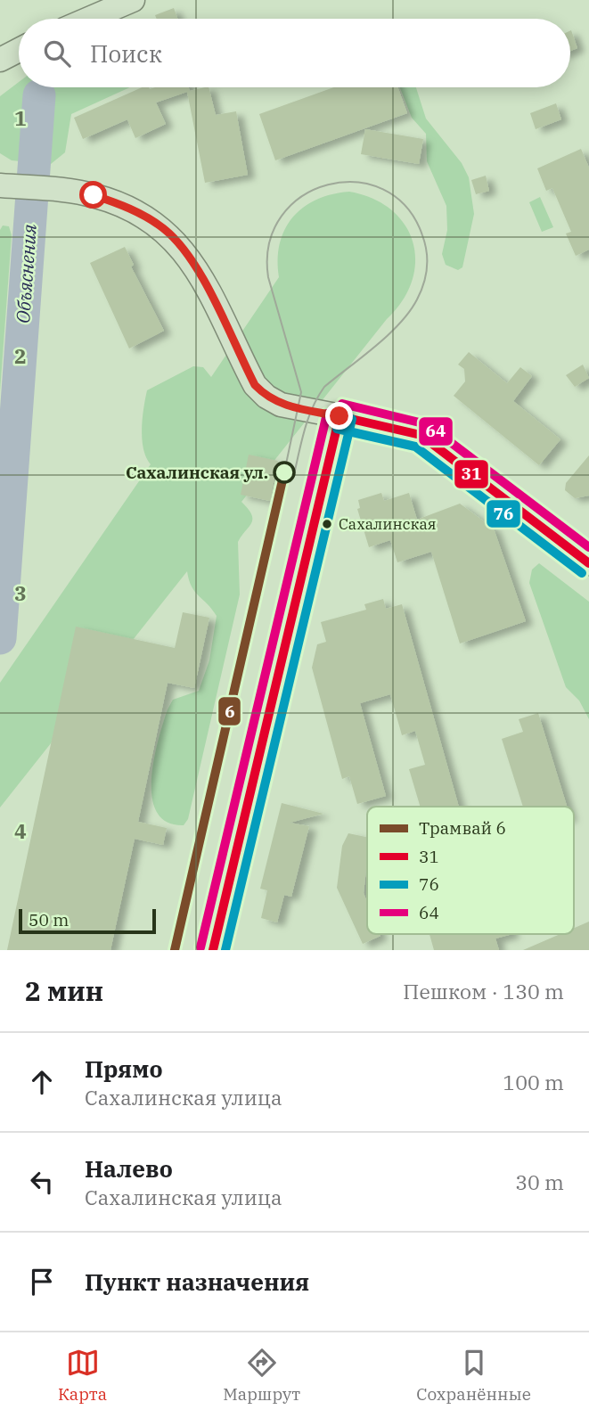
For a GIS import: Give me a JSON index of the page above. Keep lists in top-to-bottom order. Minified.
{"water":["Объяснения"],"places":["Сахалинская ул.","Сахалинская"],"lines":["transit line 64","transit line 31","transit line 76","tram line 6"],"legend":["Трамвай 6","31","76","64"],"scale_bar":"50 m","page":{"search":"Поиск","scale":"50 m","heading":["2 мин","Пешком · 130 m"],"list":[["Прямо","Сахалинская улица","100 m"],["Налево","Сахалинская улица","30 m"],"Пункт назначения"],"nav":["Карта","Маршрут","Сохранённые"]},"grid":{"rows":["1","2","3","4"]}}
